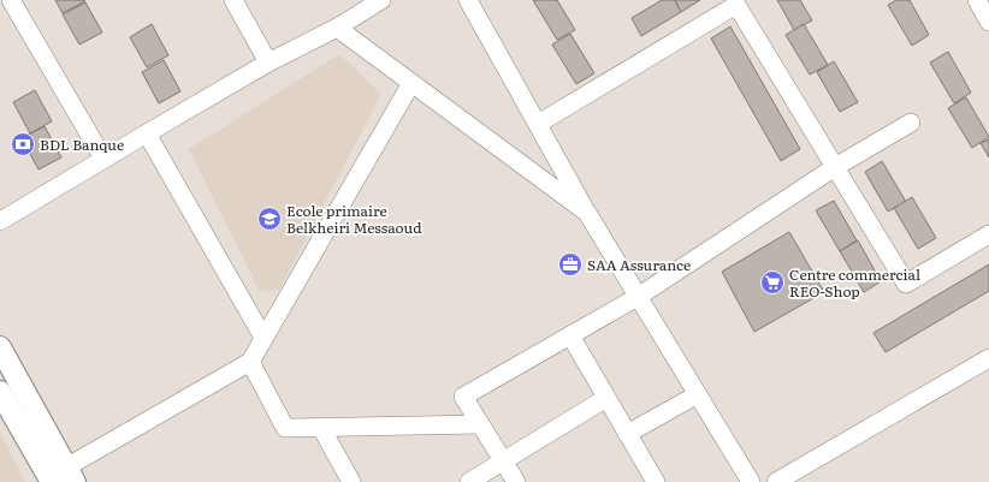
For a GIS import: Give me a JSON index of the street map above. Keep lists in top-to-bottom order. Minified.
{"places":{"bank":["BDL Banque"],"school or university":["Ecole primaire Belkheiri Messaoud"],"office":["SAA Assurance"],"supermarket":["Centre commercial REO-Shop"]}}
